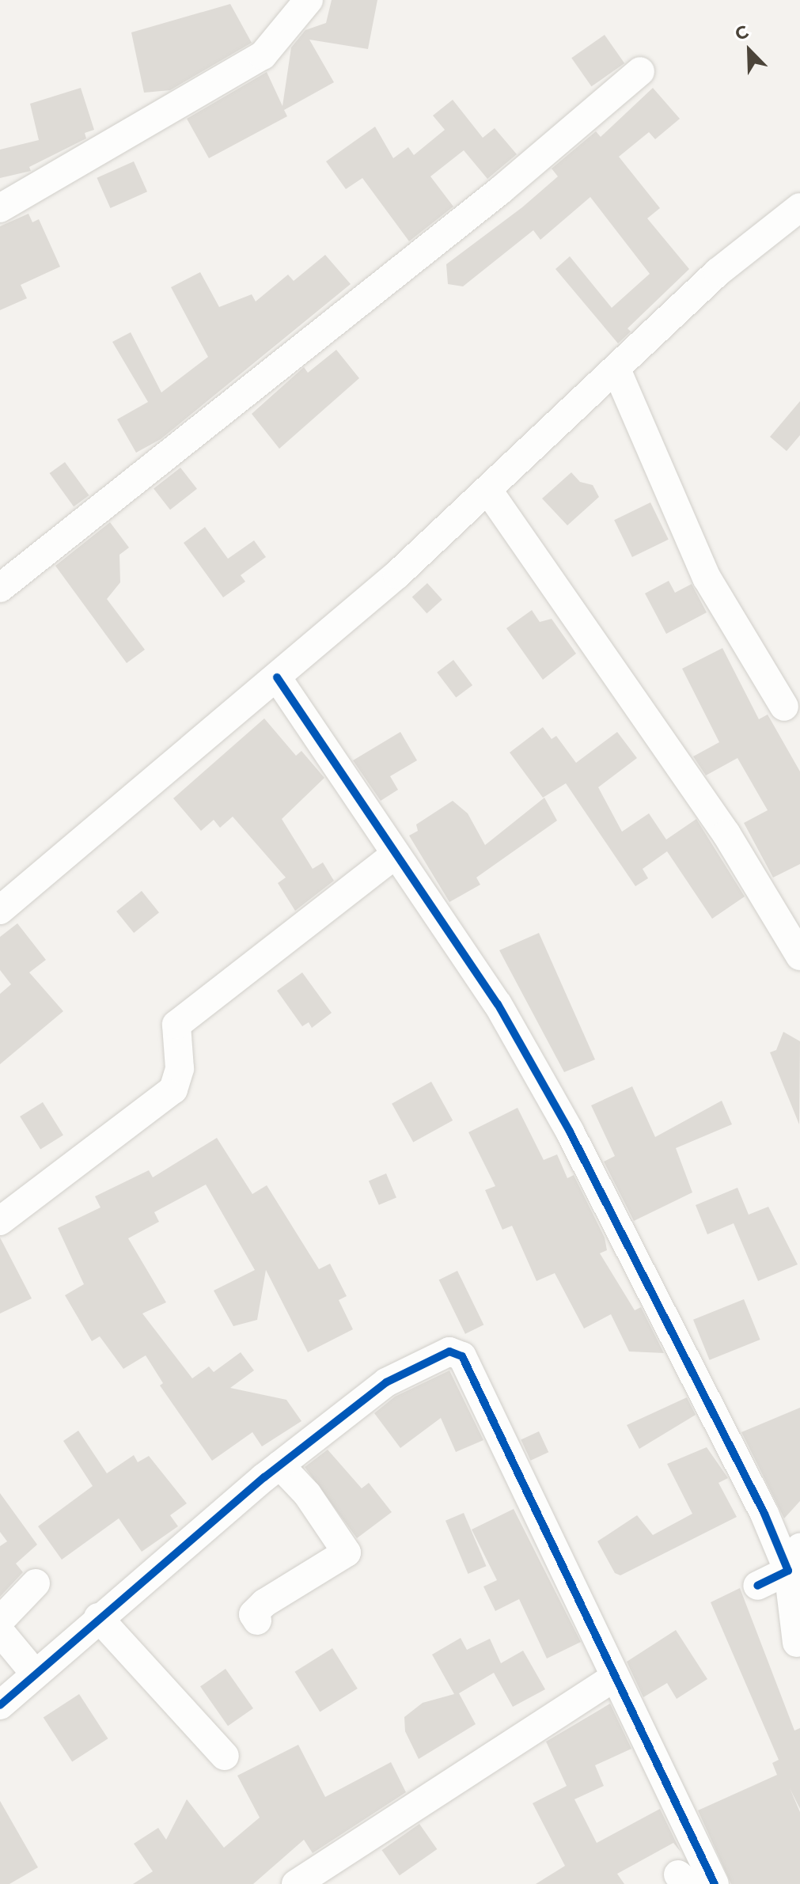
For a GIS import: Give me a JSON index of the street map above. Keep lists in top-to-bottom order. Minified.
{"north":"top left"}
